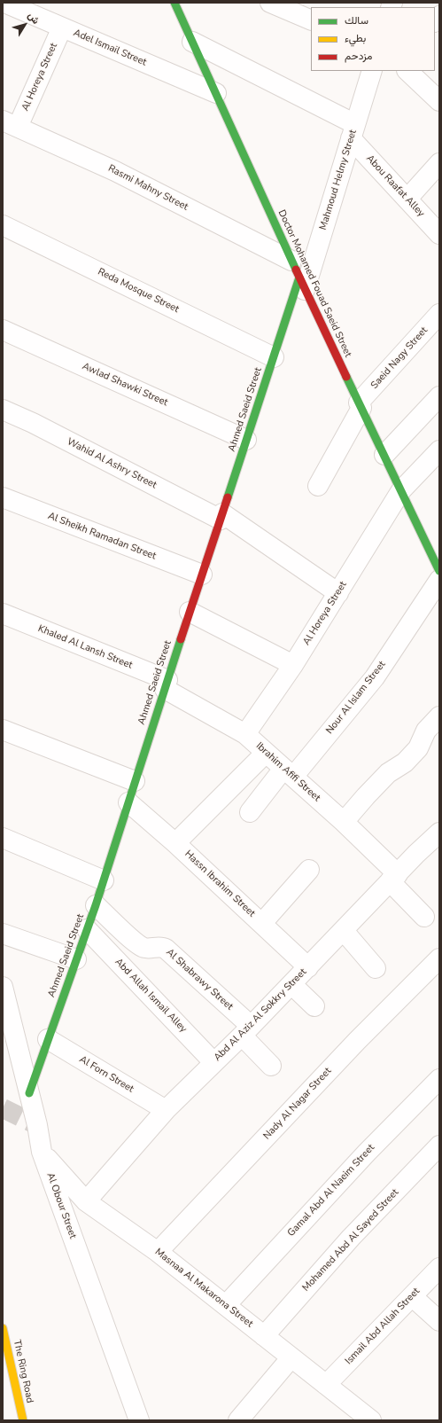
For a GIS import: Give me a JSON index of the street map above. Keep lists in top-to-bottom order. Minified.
{"streets":{"main road":["Doctor Mohamed Fouad Saeid Street","Ahmed Saeid Street","The Ring Road"],"street":["Adel Ismail Street","Al Horeya Street","Mahmoud Helmy Street","Abou Raafat Alley","Rasmi Mahny Street","Reda Mosque Street","Saeid Nagy Street","Awlad Shawki Street","Wahid Al Ashry Street","Al Sheikh Ramadan Street","Khaled Al Lansh Street","Nour Al Islam Street","Ibrahim Afifi Street","Hassn Ibrahim Street","Al Shabrawy Street","Abd Allah Ismail Alley","Abd Al Aziz Al Sokkry Street","Al Forn Street","Nady Al Nagar Street","Gamal Abd Al Naeim Street","Al Obour Street","Mohamed Abd Al Sayed Street","Masnaa Al Makarona Street","Ismail Abd Allah Street"]},"crossings":[["Adel Ismail Street","Al Horeya Street"],["Adel Ismail Street","Doctor Mohamed Fouad Saeid Street"],["Al Horeya Street","Rasmi Mahny Street"],["Al Horeya Street","Doctor Mohamed Fouad Saeid Street"],["Al Horeya Street","Wahid Al Ashry Street"],["Al Horeya Street","Ibrahim Afifi Street"],["Mahmoud Helmy Street","Abou Raafat Alley"],["Mahmoud Helmy Street","Rasmi Mahny Street"],["Mahmoud Helmy Street","Doctor Mohamed Fouad Saeid Street"],["Mahmoud Helmy Street","Ahmed Saeid Street"],["Abou Raafat Alley","Doctor Mohamed Fouad Saeid Street"],["Rasmi Mahny Street","Doctor Mohamed Fouad Saeid Street"],["Rasmi Mahny Street","Ahmed Saeid Street"],["Doctor Mohamed Fouad Saeid Street","Saeid Nagy Street"],["Doctor Mohamed Fouad Saeid Street","Ahmed Saeid Street"],["Reda Mosque Street","Ahmed Saeid Street"],["Awlad Shawki Street","Ahmed Saeid Street"],["Ahmed Saeid Street","Wahid Al Ashry Street"],["Ahmed Saeid Street","Al Sheikh Ramadan Street"],["Ahmed Saeid Street","Khaled Al Lansh Street"],["Ahmed Saeid Street","Ibrahim Afifi Street"],["Ahmed Saeid Street","Hassn Ibrahim Street"],["Ahmed Saeid Street","Al Shabrawy Street"],["Ahmed Saeid Street","Abd Allah Ismail Alley"],["Ahmed Saeid Street","Al Forn Street"],["Ahmed Saeid Street","Al Obour Street"],["Khaled Al Lansh Street","Ibrahim Afifi Street"],["Nour Al Islam Street","Ibrahim Afifi Street"],["Ibrahim Afifi Street","Abd Al Aziz Al Sokkry Street"],["Hassn Ibrahim Street","Abd Al Aziz Al Sokkry Street"],["Al Shabrawy Street","Abd Al Aziz Al Sokkry Street"],["Abd Allah Ismail Alley","Abd Al Aziz Al Sokkry Street"],["Abd Al Aziz Al Sokkry Street","Al Forn Street"],["Abd Al Aziz Al Sokkry Street","Masnaa Al Makarona Street"],["Nady Al Nagar Street","Masnaa Al Makarona Street"],["Gamal Abd Al Naeim Street","Masnaa Al Makarona Street"],["Al Obour Street","Masnaa Al Makarona Street"],["Mohamed Abd Al Sayed Street","Masnaa Al Makarona Street"],["Masnaa Al Makarona Street","Ismail Abd Allah Street"]],"legend":["سالك","بطيء","مزدحم"],"north":"top right"}
